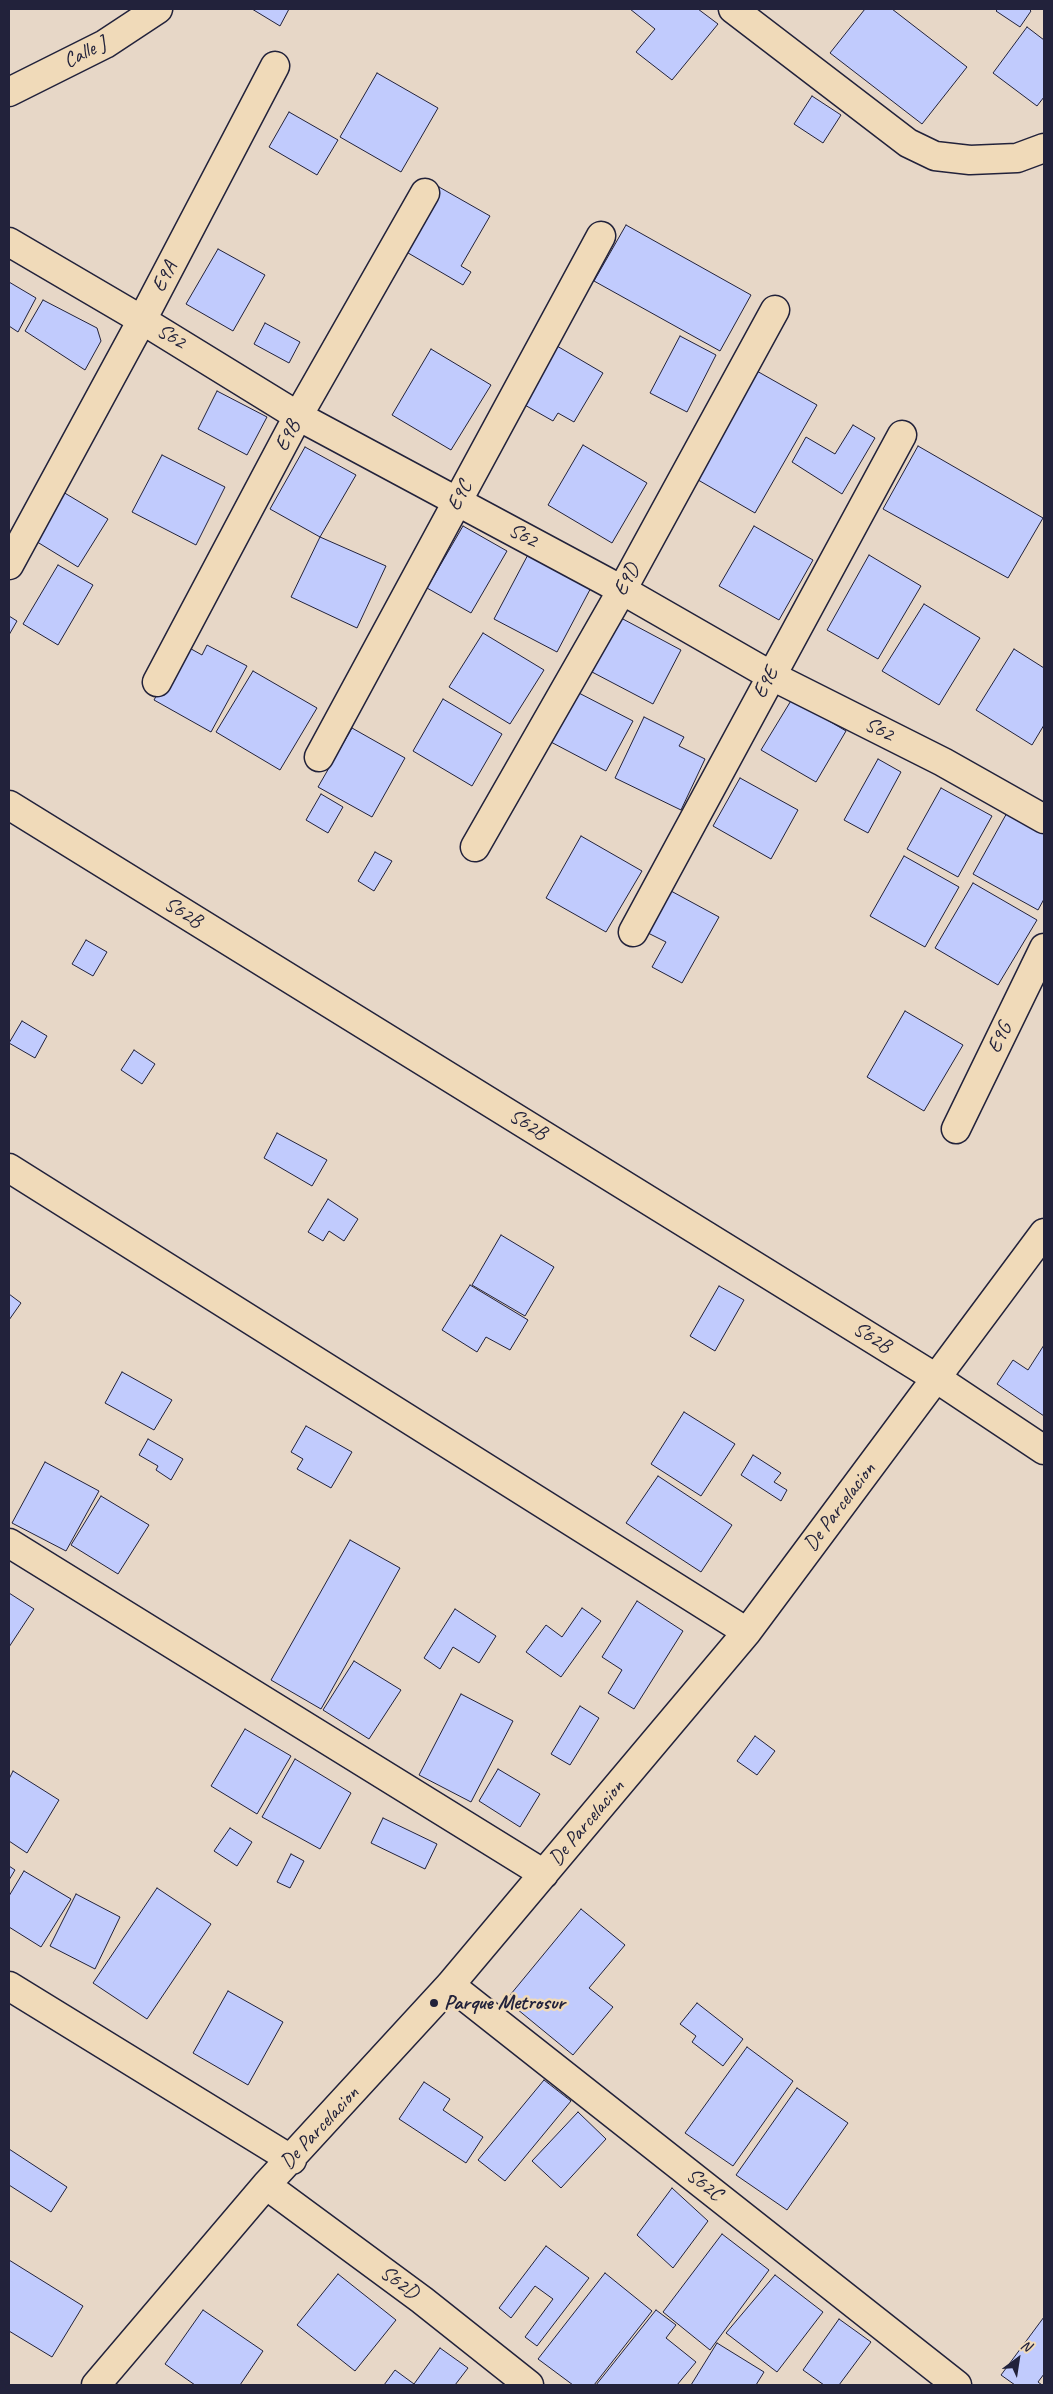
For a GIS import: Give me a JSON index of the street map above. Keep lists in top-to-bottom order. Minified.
{"streets":{"street":["Calle J","E9A","S62","E9B","E9C","E9D","E9E","S62B","E9G","De Parcelacion","S62C","S62D"]},"crossings":[["E9A","S62"],["S62","E9B"],["S62","E9C"],["S62","E9D"],["S62","E9E"],["S62B","De Parcelacion"],["De Parcelacion","S62C"],["De Parcelacion","S62D"]],"places":["Parque Metrosur"],"north":"top right"}
